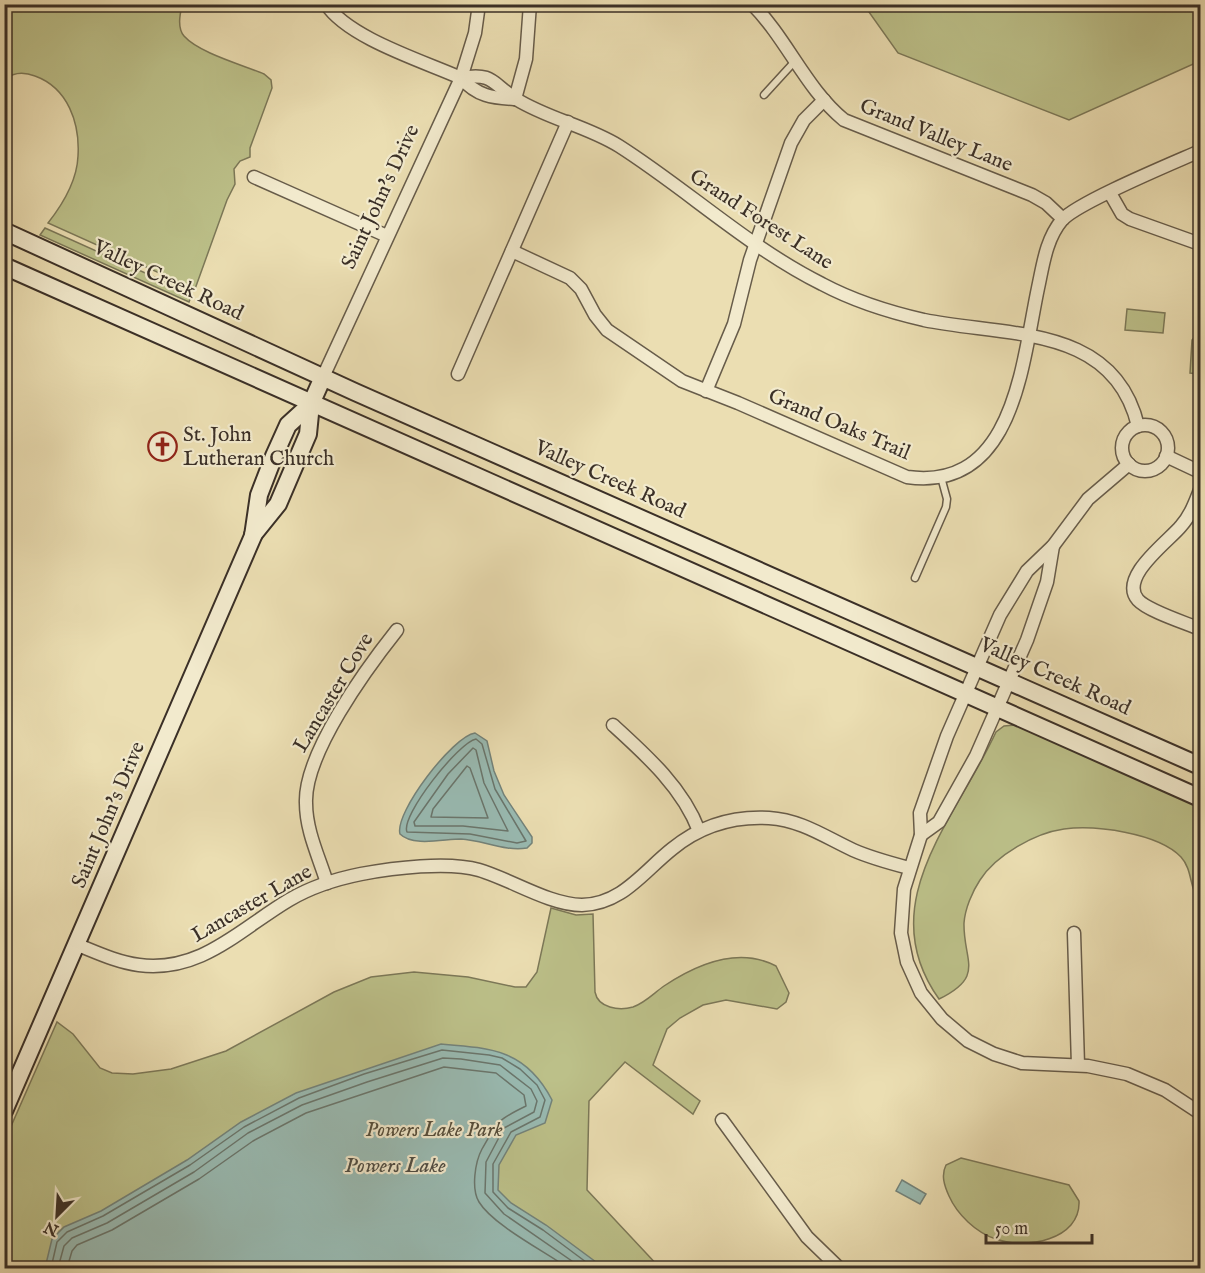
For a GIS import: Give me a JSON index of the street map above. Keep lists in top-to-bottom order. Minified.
{"streets":{"main road":["Saint John's Drive","Valley Creek Road"],"street":["Grand Valley Lane","Grand Forest Lane","Grand Oaks Trail","Lancaster Cove","Lancaster Lane"]},"crossings":[["Grand Valley Lane","Grand Oaks Trail"],["Saint John's Drive","Grand Forest Lane"],["Saint John's Drive","Valley Creek Road"],["Saint John's Drive","Lancaster Lane"],["Grand Forest Lane","Grand Oaks Trail"],["Lancaster Cove","Lancaster Lane"]],"water":["Powers Lake"],"parks":["Powers Lake Park"],"places":{"church":["St. John Lutheran Church"]},"scale_bar":"50 m","north":"bottom left"}
